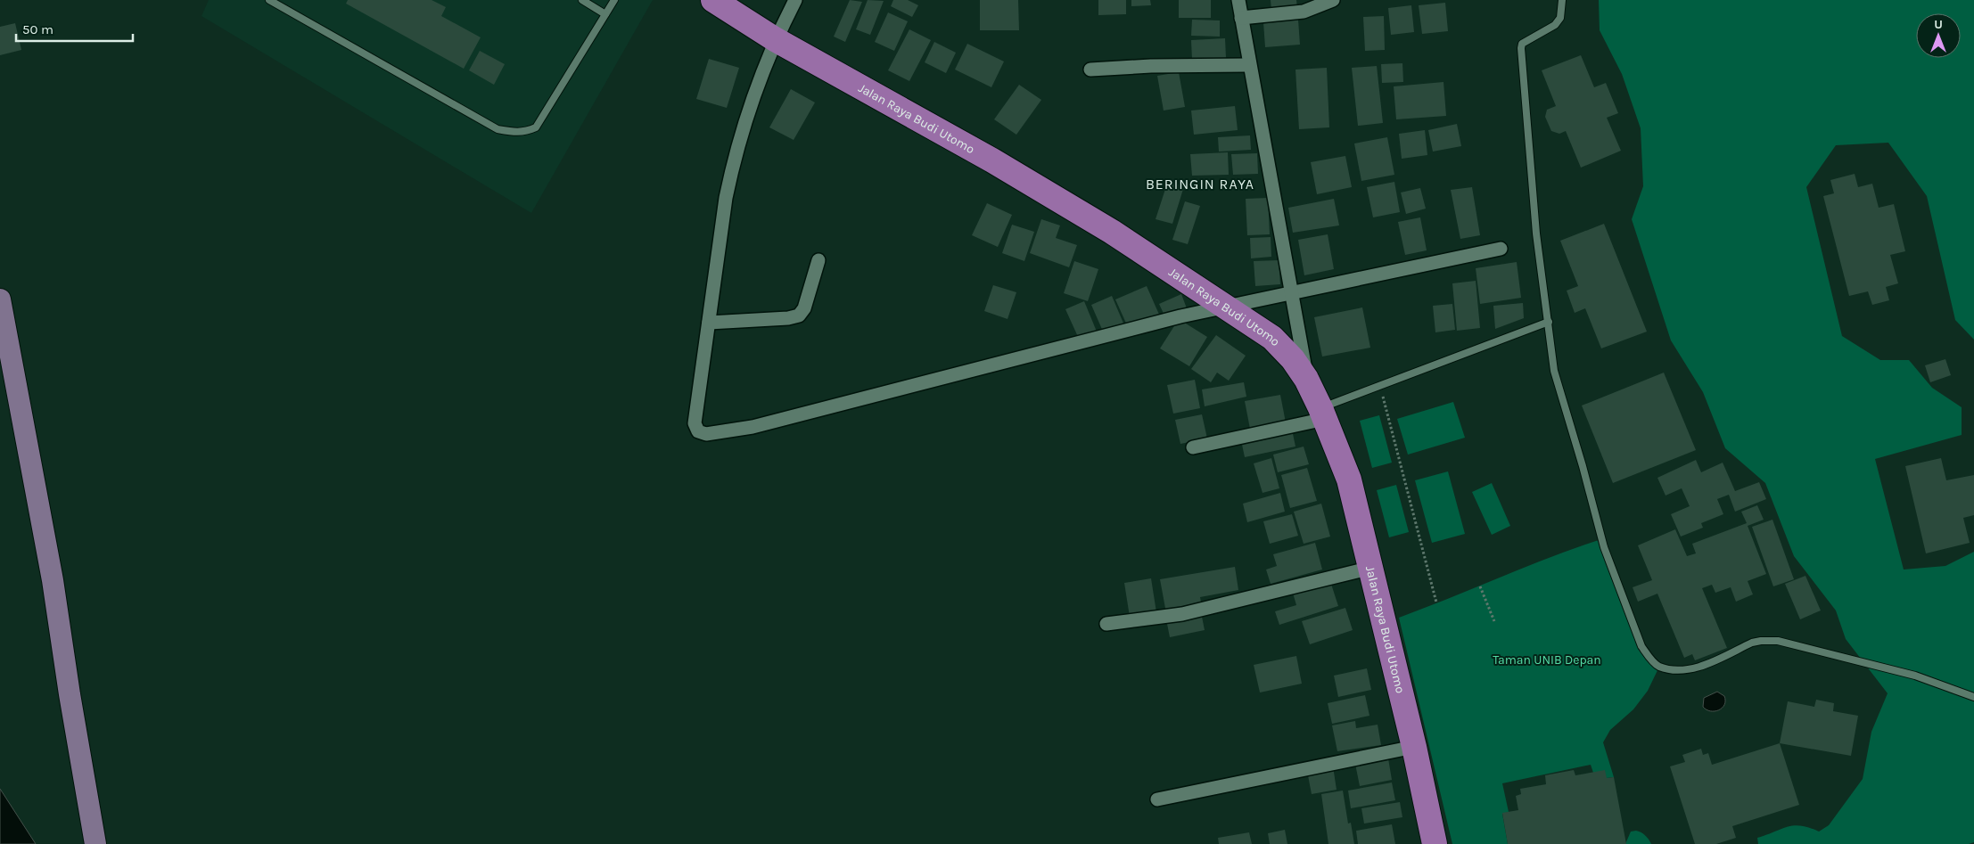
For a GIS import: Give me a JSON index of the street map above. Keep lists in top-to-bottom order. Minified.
{"streets":{"highway":["Jalan Raya Budi Utomo"]},"districts":["BERINGIN RAYA"],"parks":["Taman UNIB Depan"],"scale_bar":"50 m","north":"top"}
